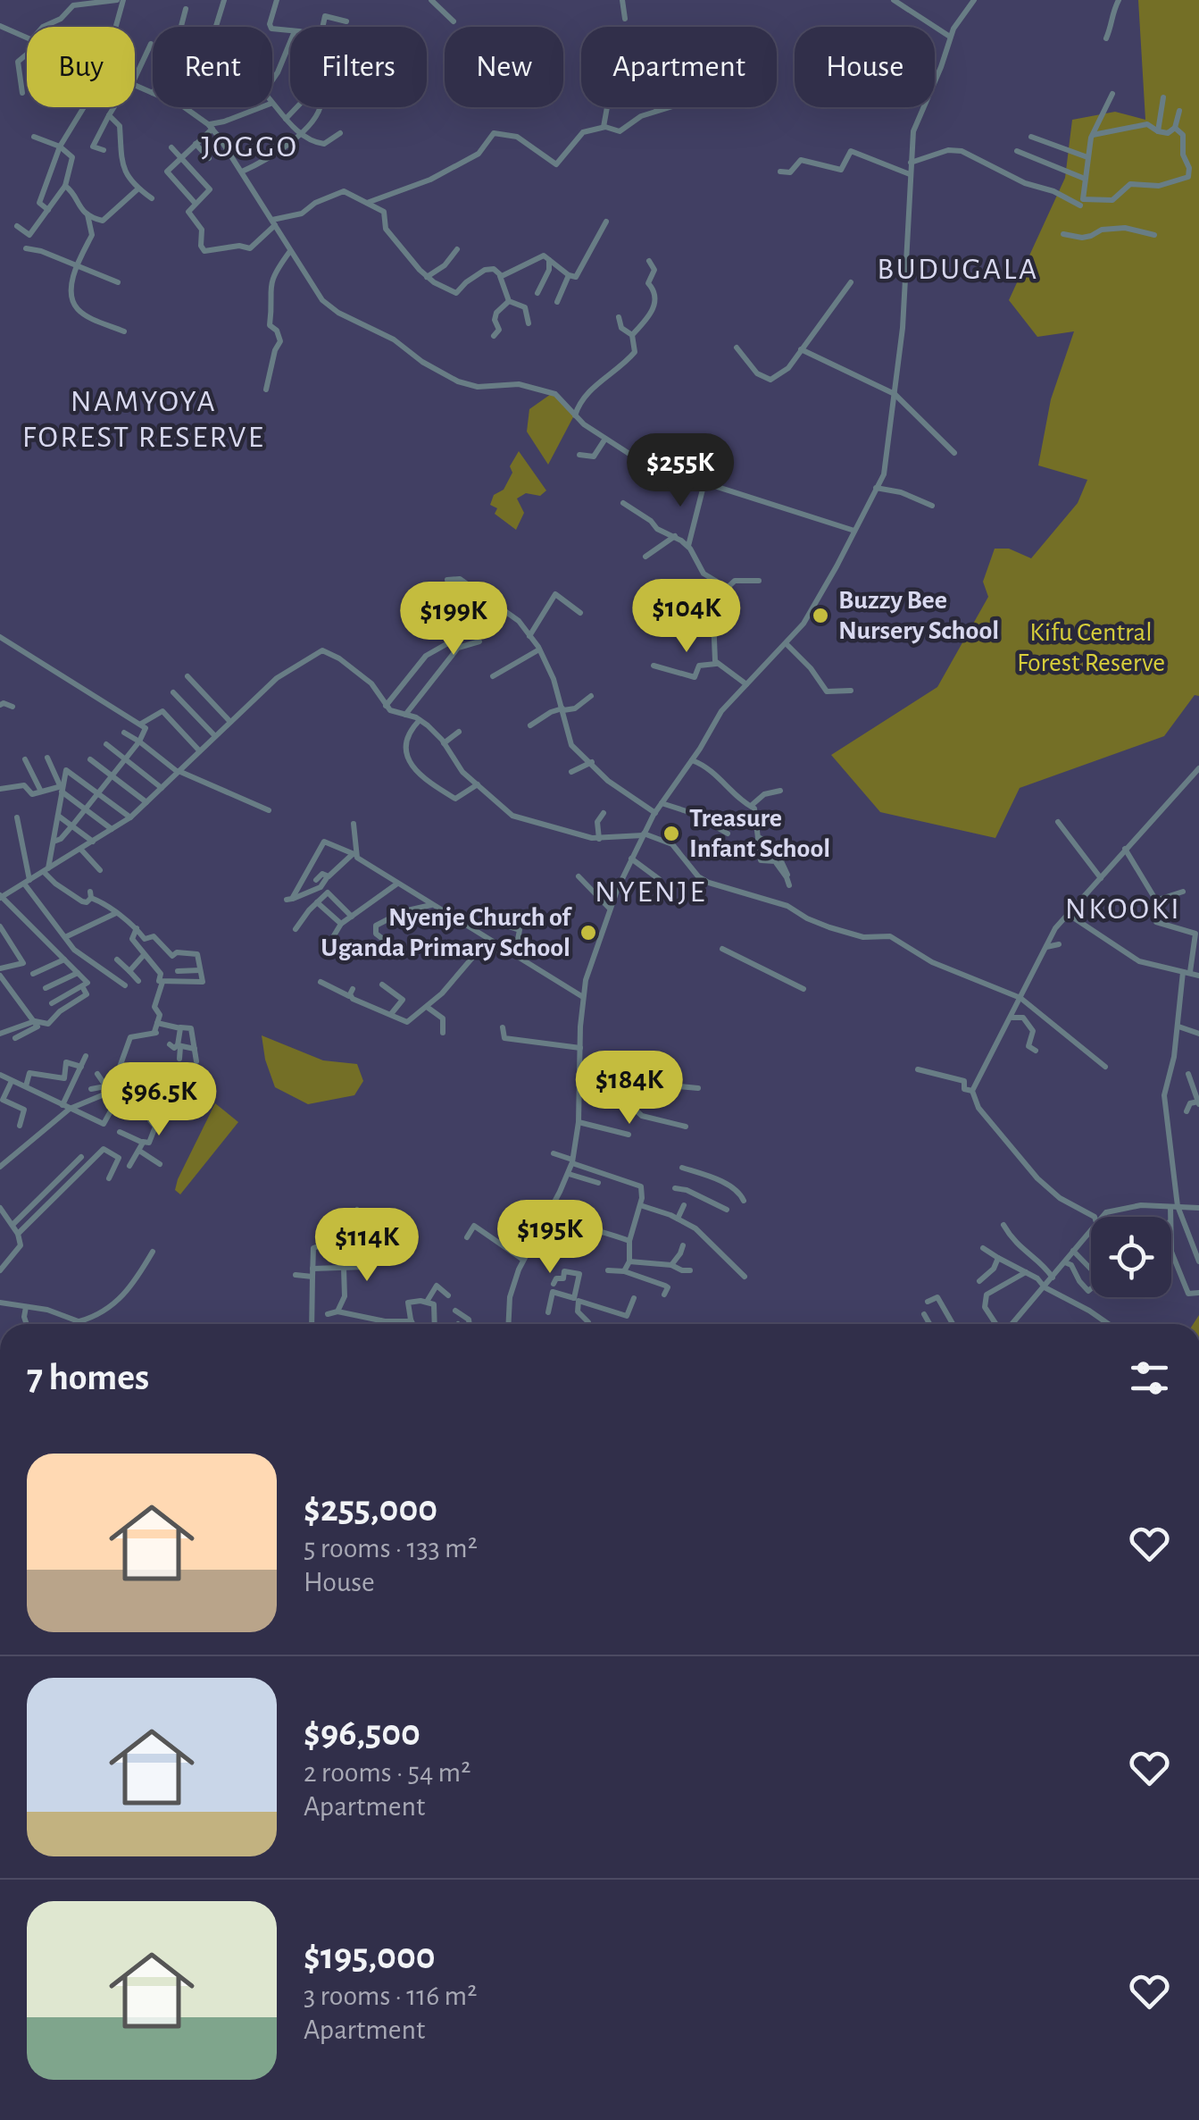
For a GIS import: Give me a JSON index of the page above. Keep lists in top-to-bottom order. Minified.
{"districts":["JOGGO","BUDUGALA","NAMYOYA FOREST RESERVE","NYENJE","NKOOKI"],"parks":["Kifu Central Forest Reserve"],"places":["Buzzy Bee Nursery School","Treasure Infant School","Nyenje Church of Uganda Primary School"],"page":{"chip":["Buy","Rent","Filters","New","Apartment","House"],"price":["$255K","$104K","$199K","$184K","$96.5K","$195K","$114K"],"heading":"7 homes","list":[{"name":"$255,000","note":"5 rooms · 133 m² · House"},{"name":"$96,500","note":"2 rooms · 54 m² · Apartment"},{"name":"$195,000","note":"3 rooms · 116 m² · Apartment"}]}}
